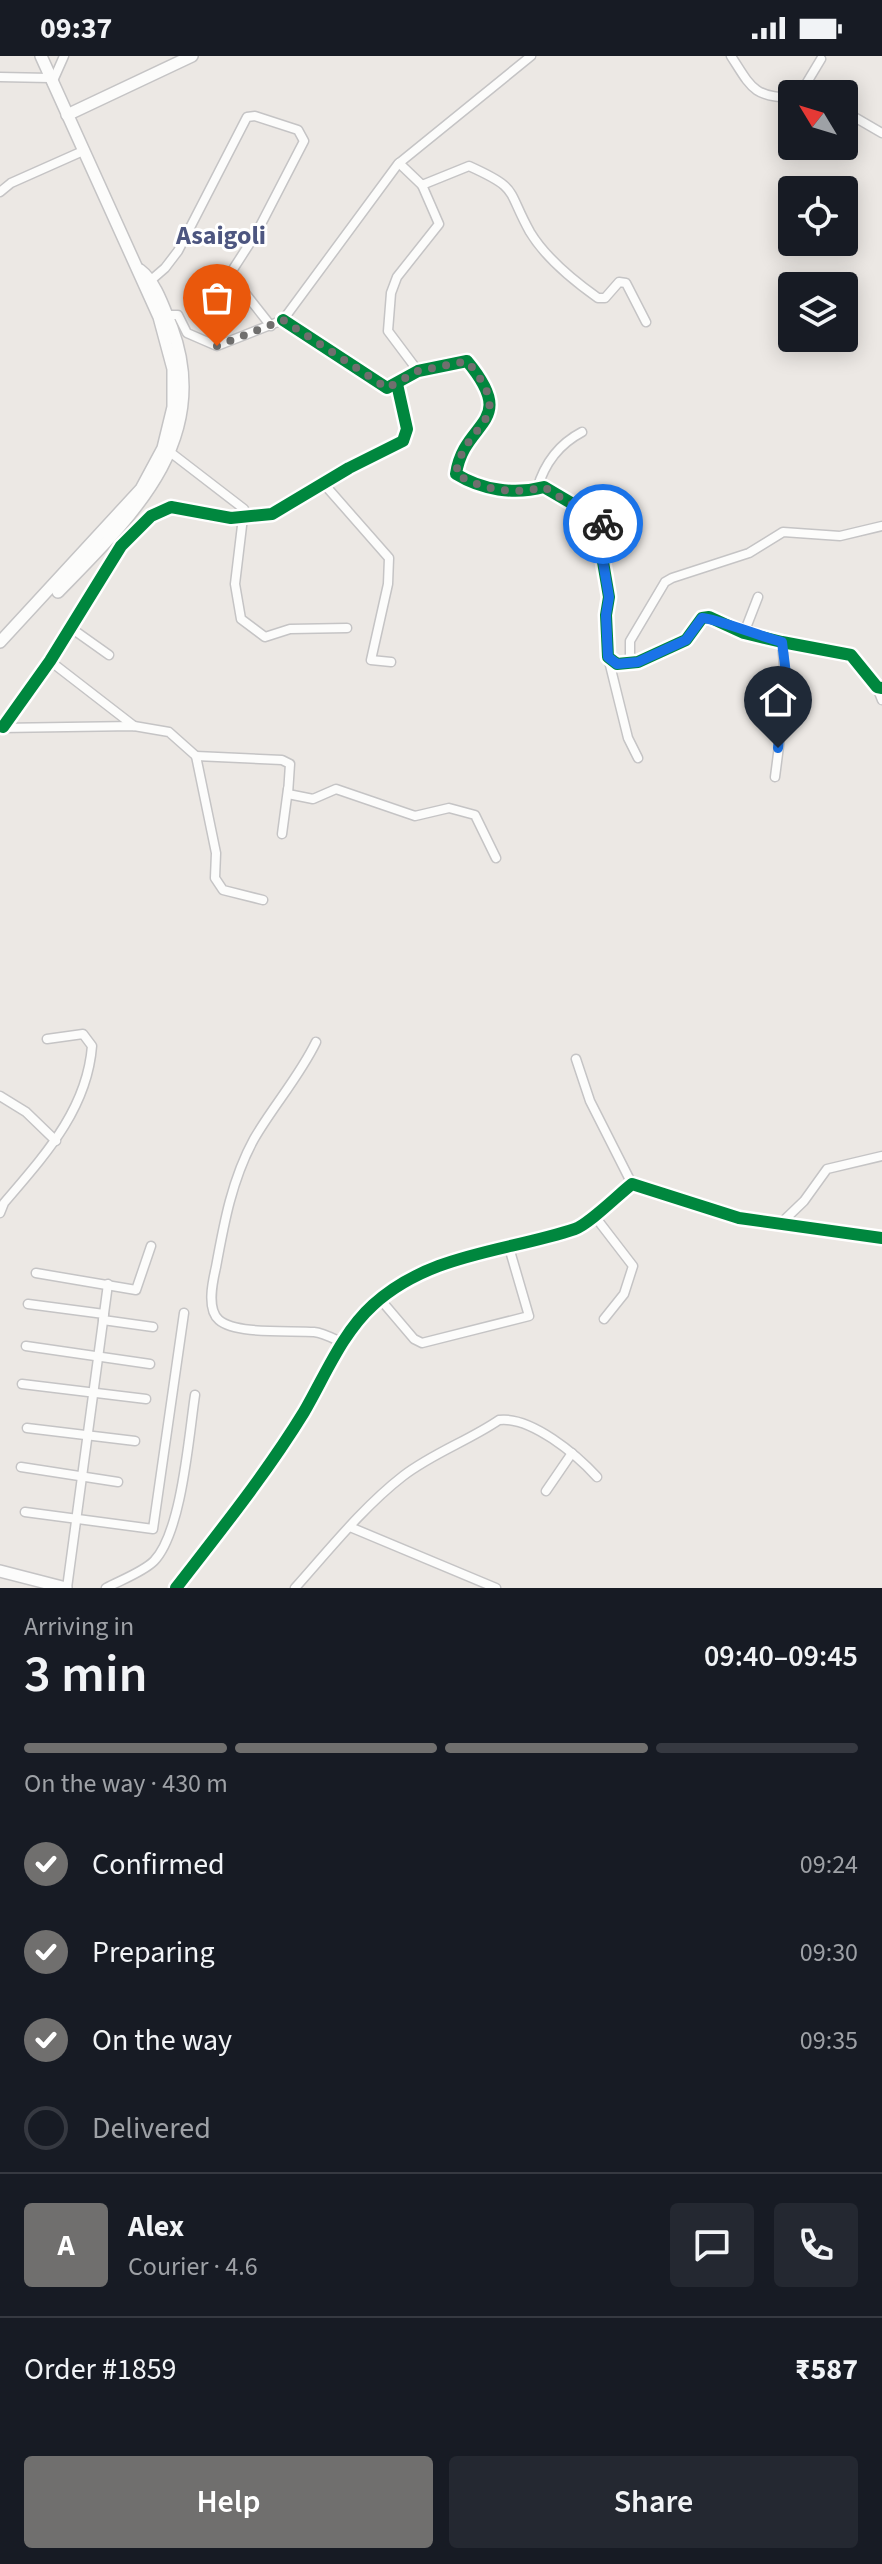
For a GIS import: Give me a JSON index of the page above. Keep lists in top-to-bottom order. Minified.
{"districts":["Asaigoli"],"north":"top left","page":{"status":"09:37","heading":["3 min","Arriving in","09:40–09:45"],"panel":["Alex","Courier · 4.6","Order #1859","₹587"],"bar":"On the way · 430 m","list":[["Confirmed","09:24"],["Preparing","09:30"],["On the way","09:35"],"Delivered"],"round":"A","buttons":["Help","Share"]}}
